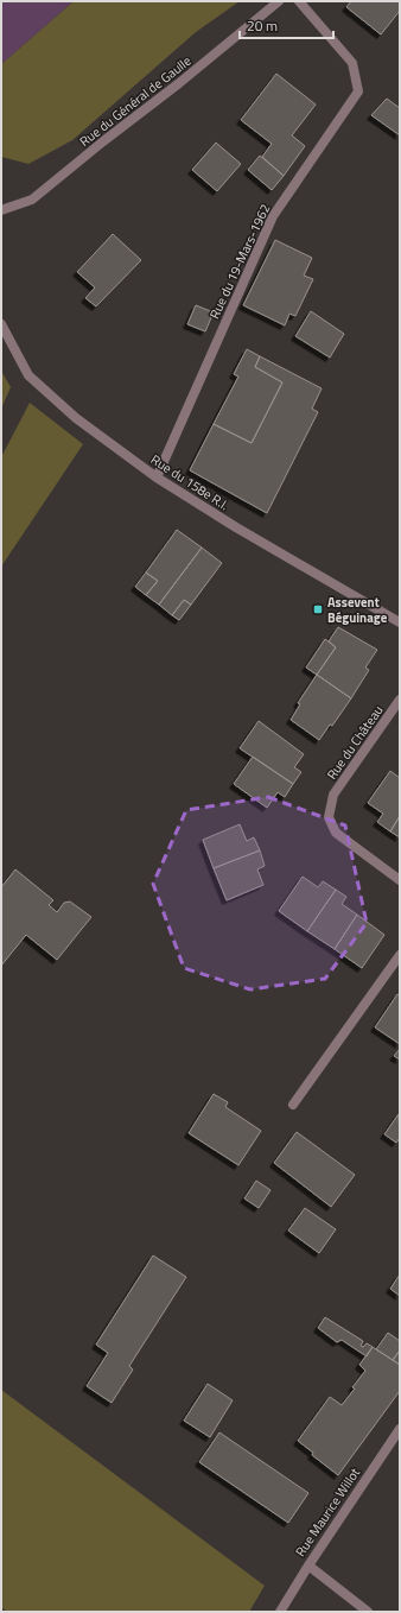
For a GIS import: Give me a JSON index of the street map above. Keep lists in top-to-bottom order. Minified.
{"streets":{"street":["Rue du Général de Gaulle","Rue du 19-Mars-1962","Rue du 158e R.I.","Rue du Château","Rue Maurice Willot"]},"crossings":[["Rue du 19-Mars-1962","Rue du 158e R.I."]],"places":{"transit":["Assevent Béguinage"]},"scale_bar":"20 m"}
